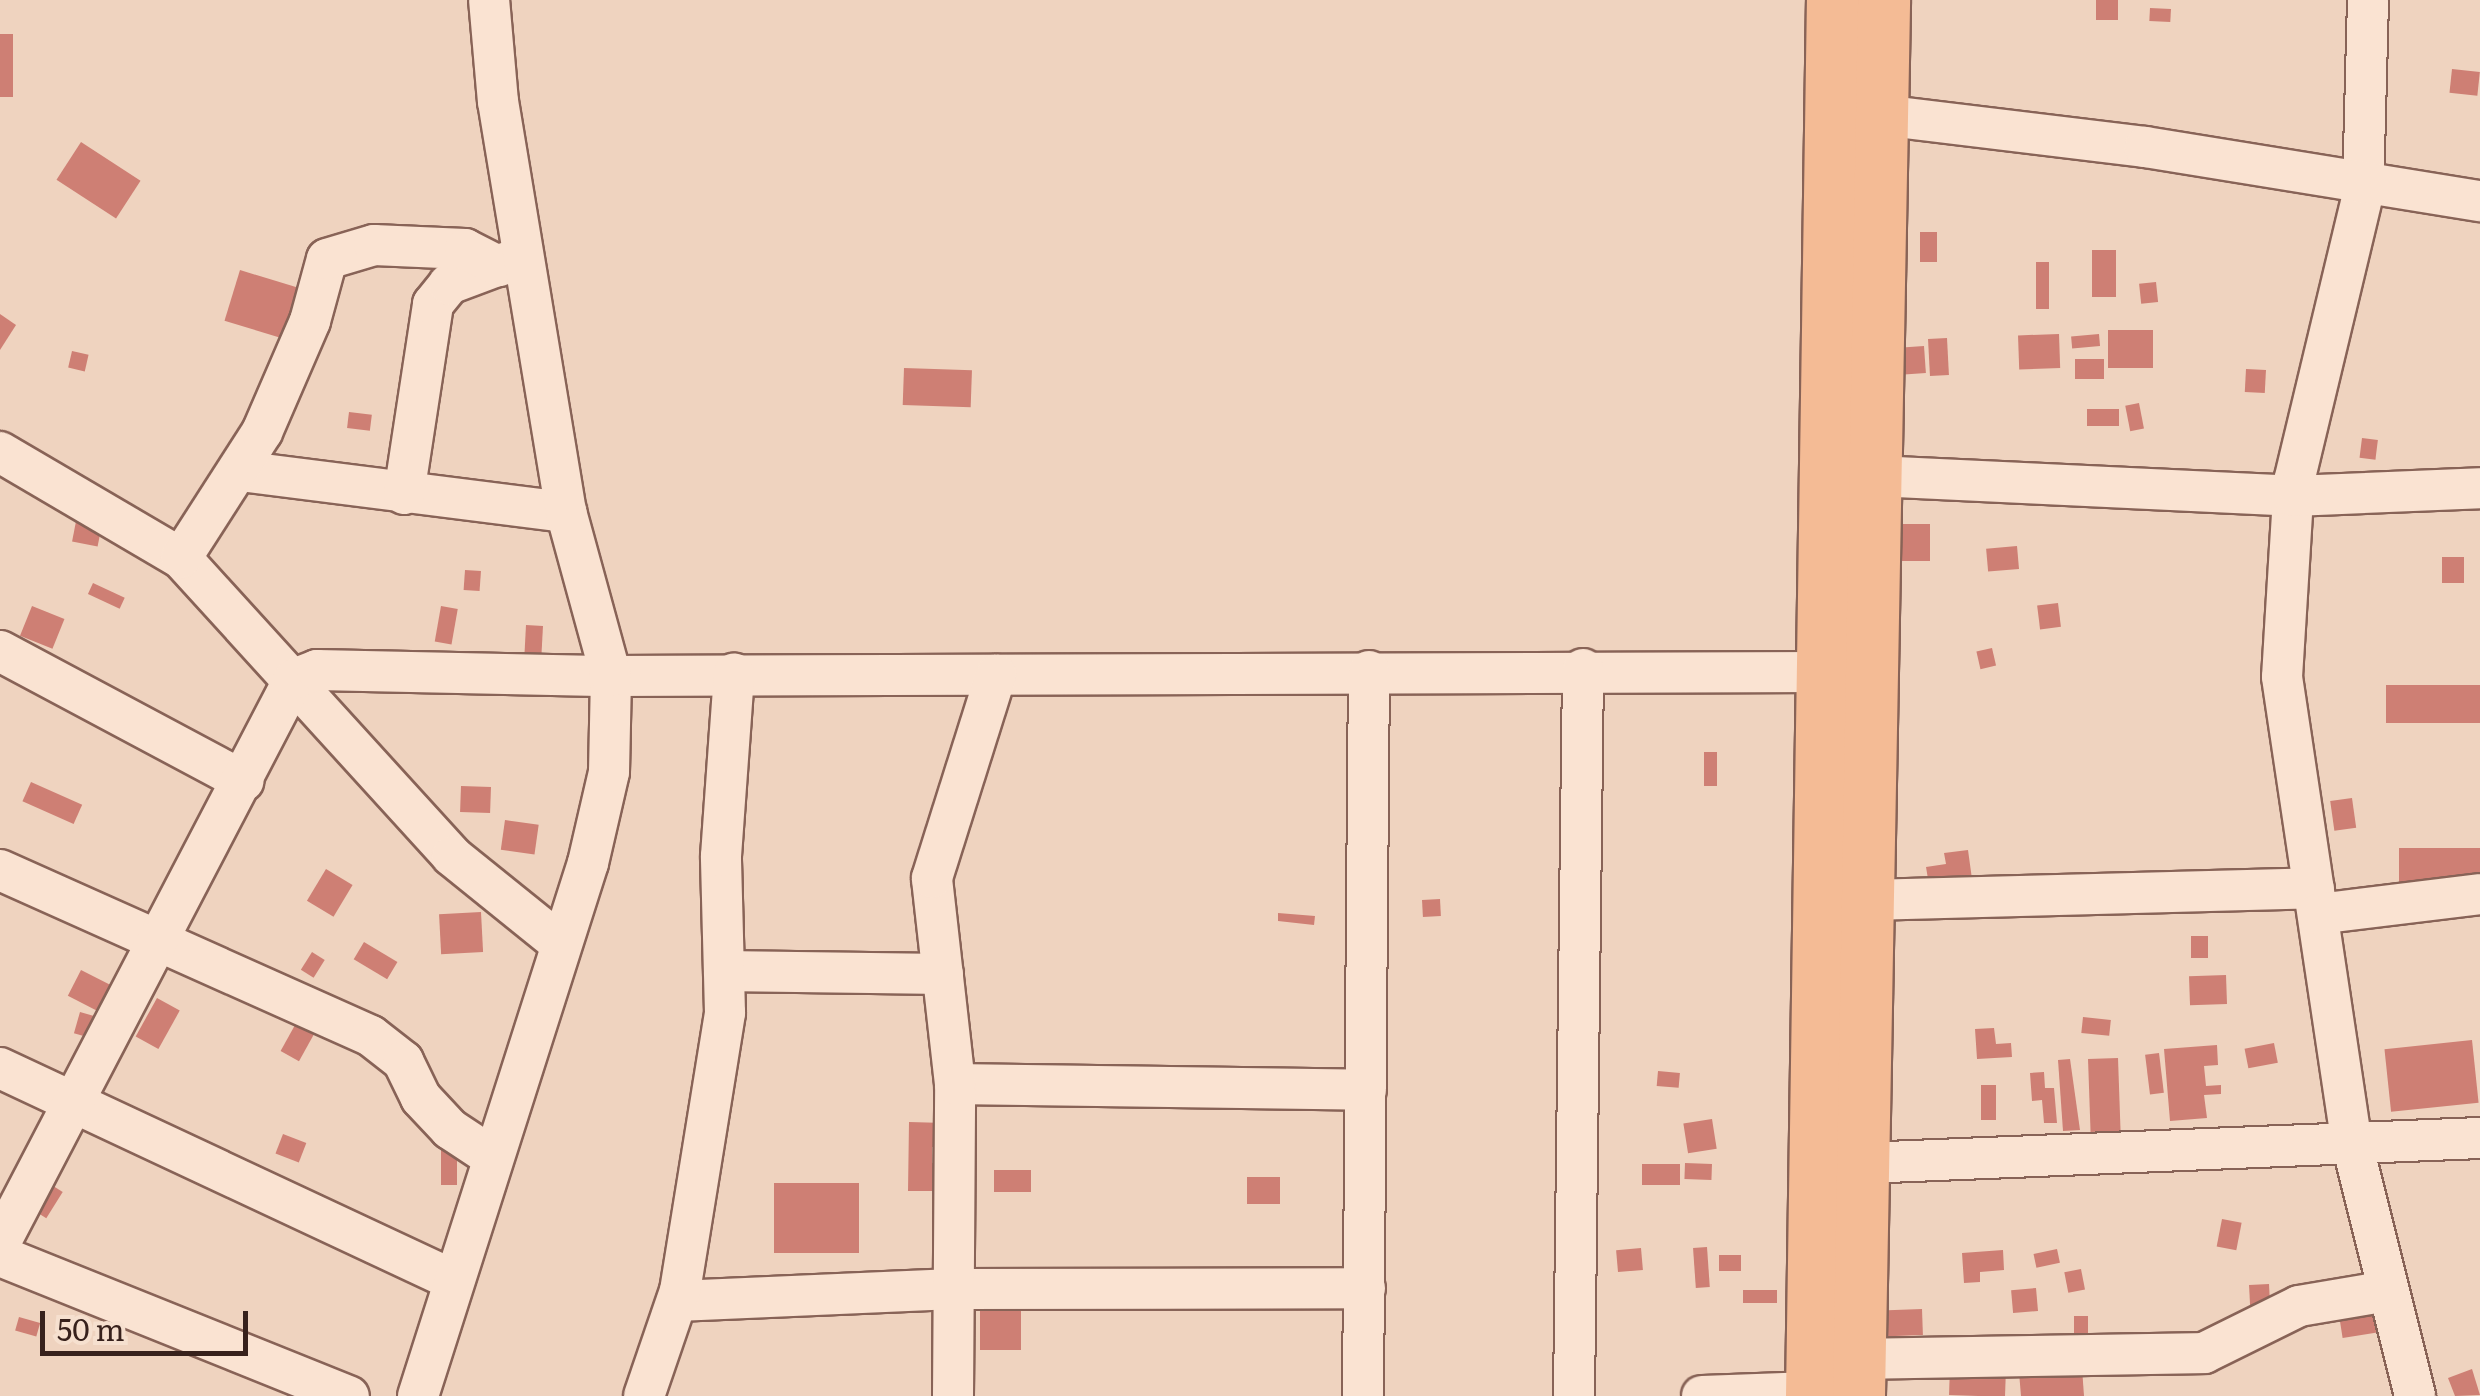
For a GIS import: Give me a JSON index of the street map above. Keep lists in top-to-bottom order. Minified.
{"scale_bar":"50 m"}
